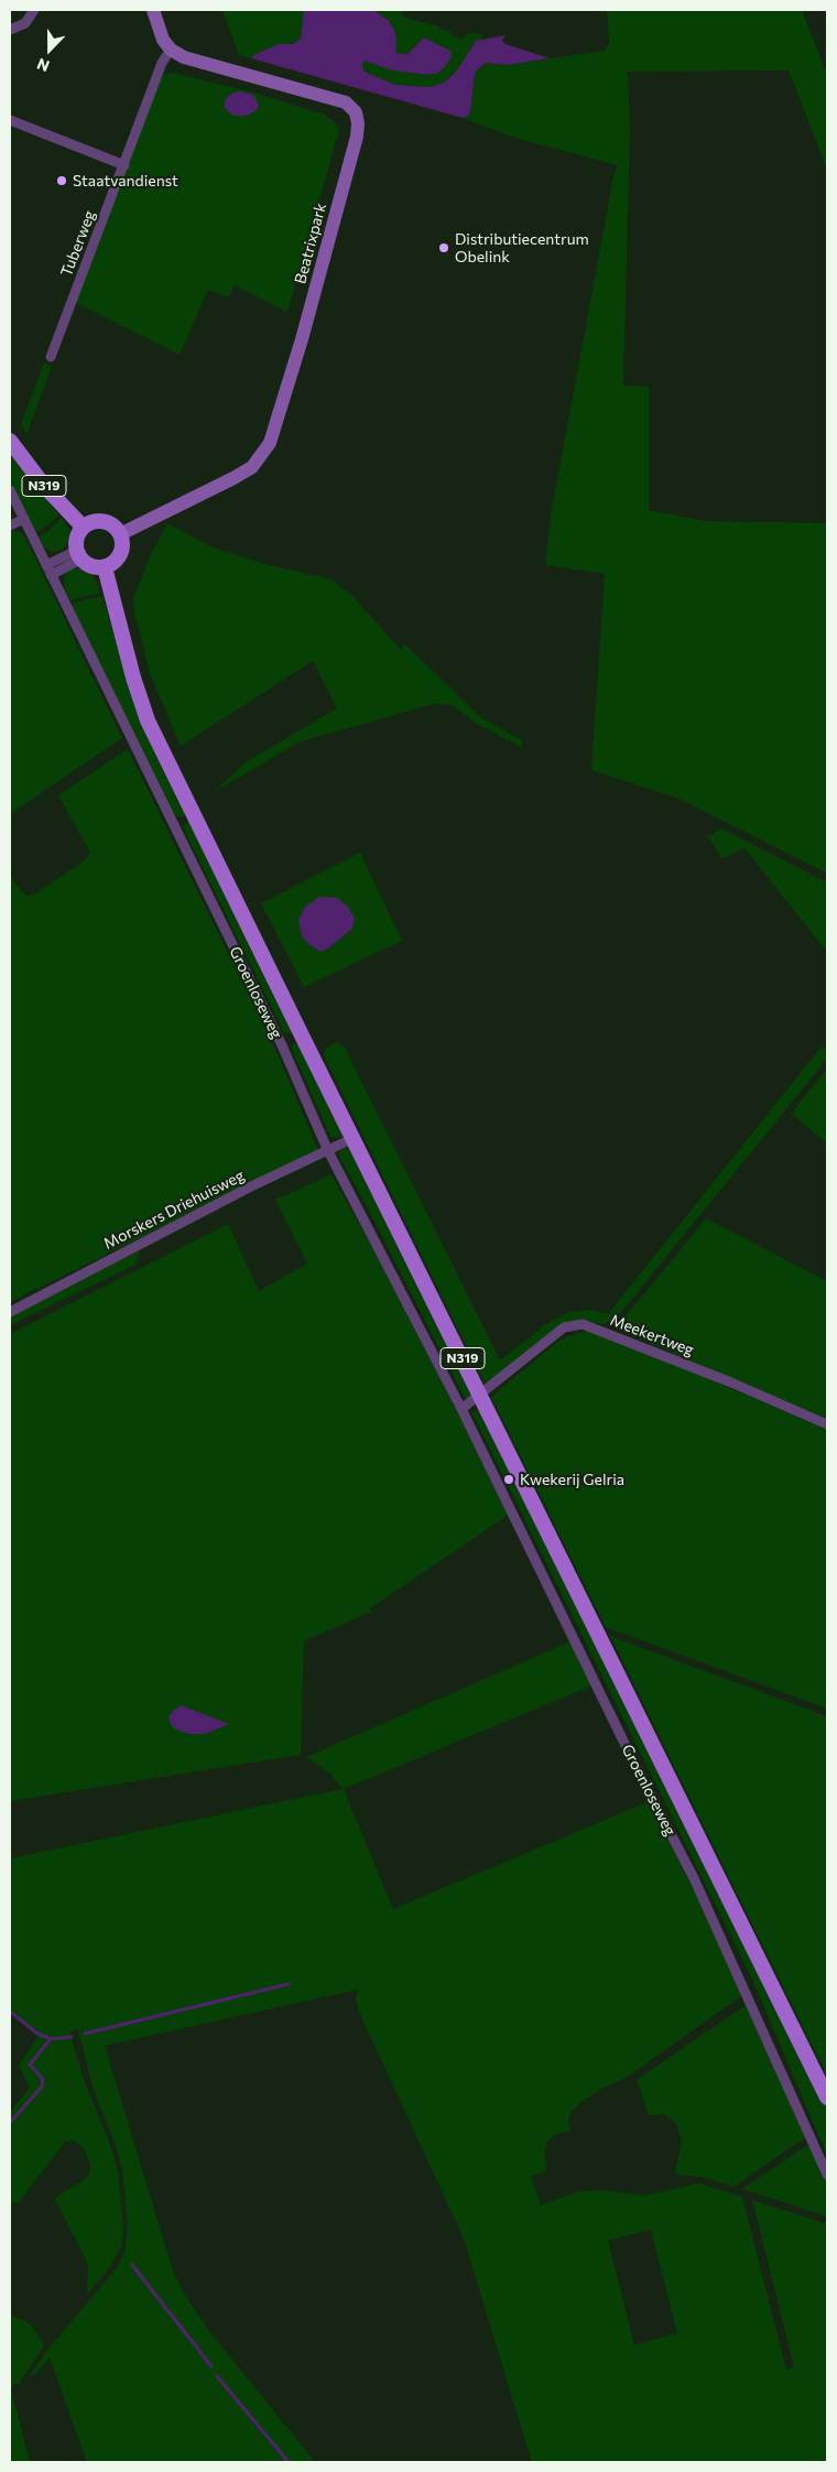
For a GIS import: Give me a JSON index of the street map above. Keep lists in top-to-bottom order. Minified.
{"streets":{"main road":["N319","Groenloseweg"],"street":["Tuberweg","Beatrixpark","Morskers Driehuisweg","Meekertweg"]},"crossings":[["Tuberweg","Beatrixpark"],["Beatrixpark","N319"],["Beatrixpark","Groenloseweg"],["N319","Groenloseweg"],["Groenloseweg","Morskers Driehuisweg"],["Groenloseweg","Meekertweg"]],"places":["Staatvandienst","Distributiecentrum Obelink","Kwekerij Gelria"],"north":"bottom"}
